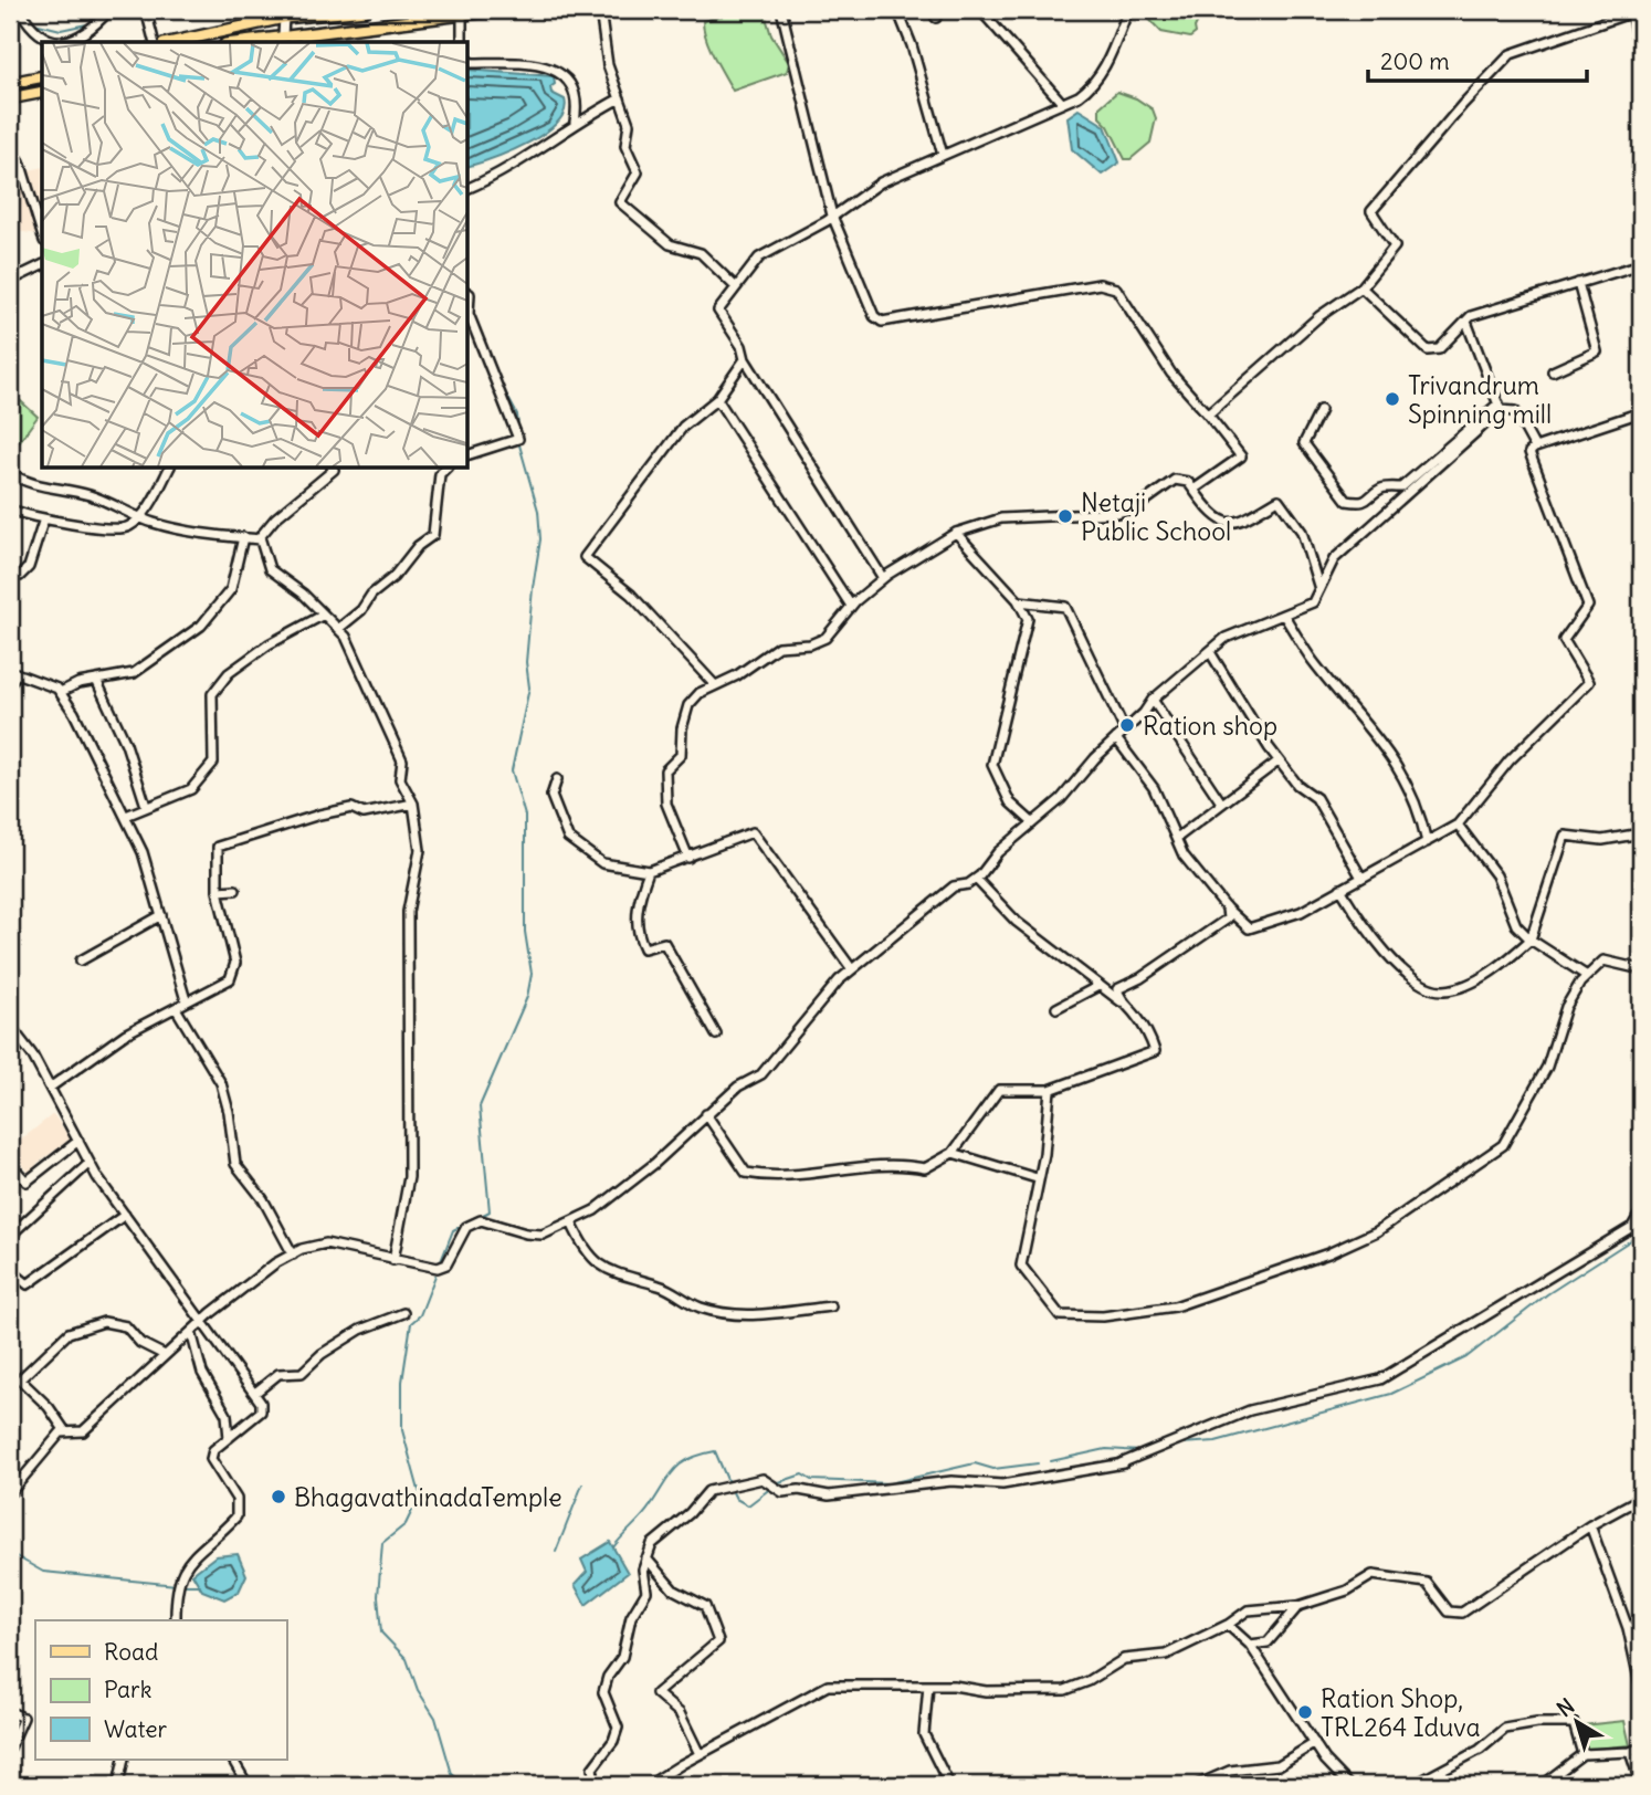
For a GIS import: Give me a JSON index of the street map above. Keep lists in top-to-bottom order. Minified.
{"places":["Trivandrum Spinning mill","Netaji Public School","Ration shop","BhagavathinadaTemple","Ration Shop, TRL264 Iduva"],"legend":["Road","Park","Water"],"scale_bar":"200 m","north":"top left"}
